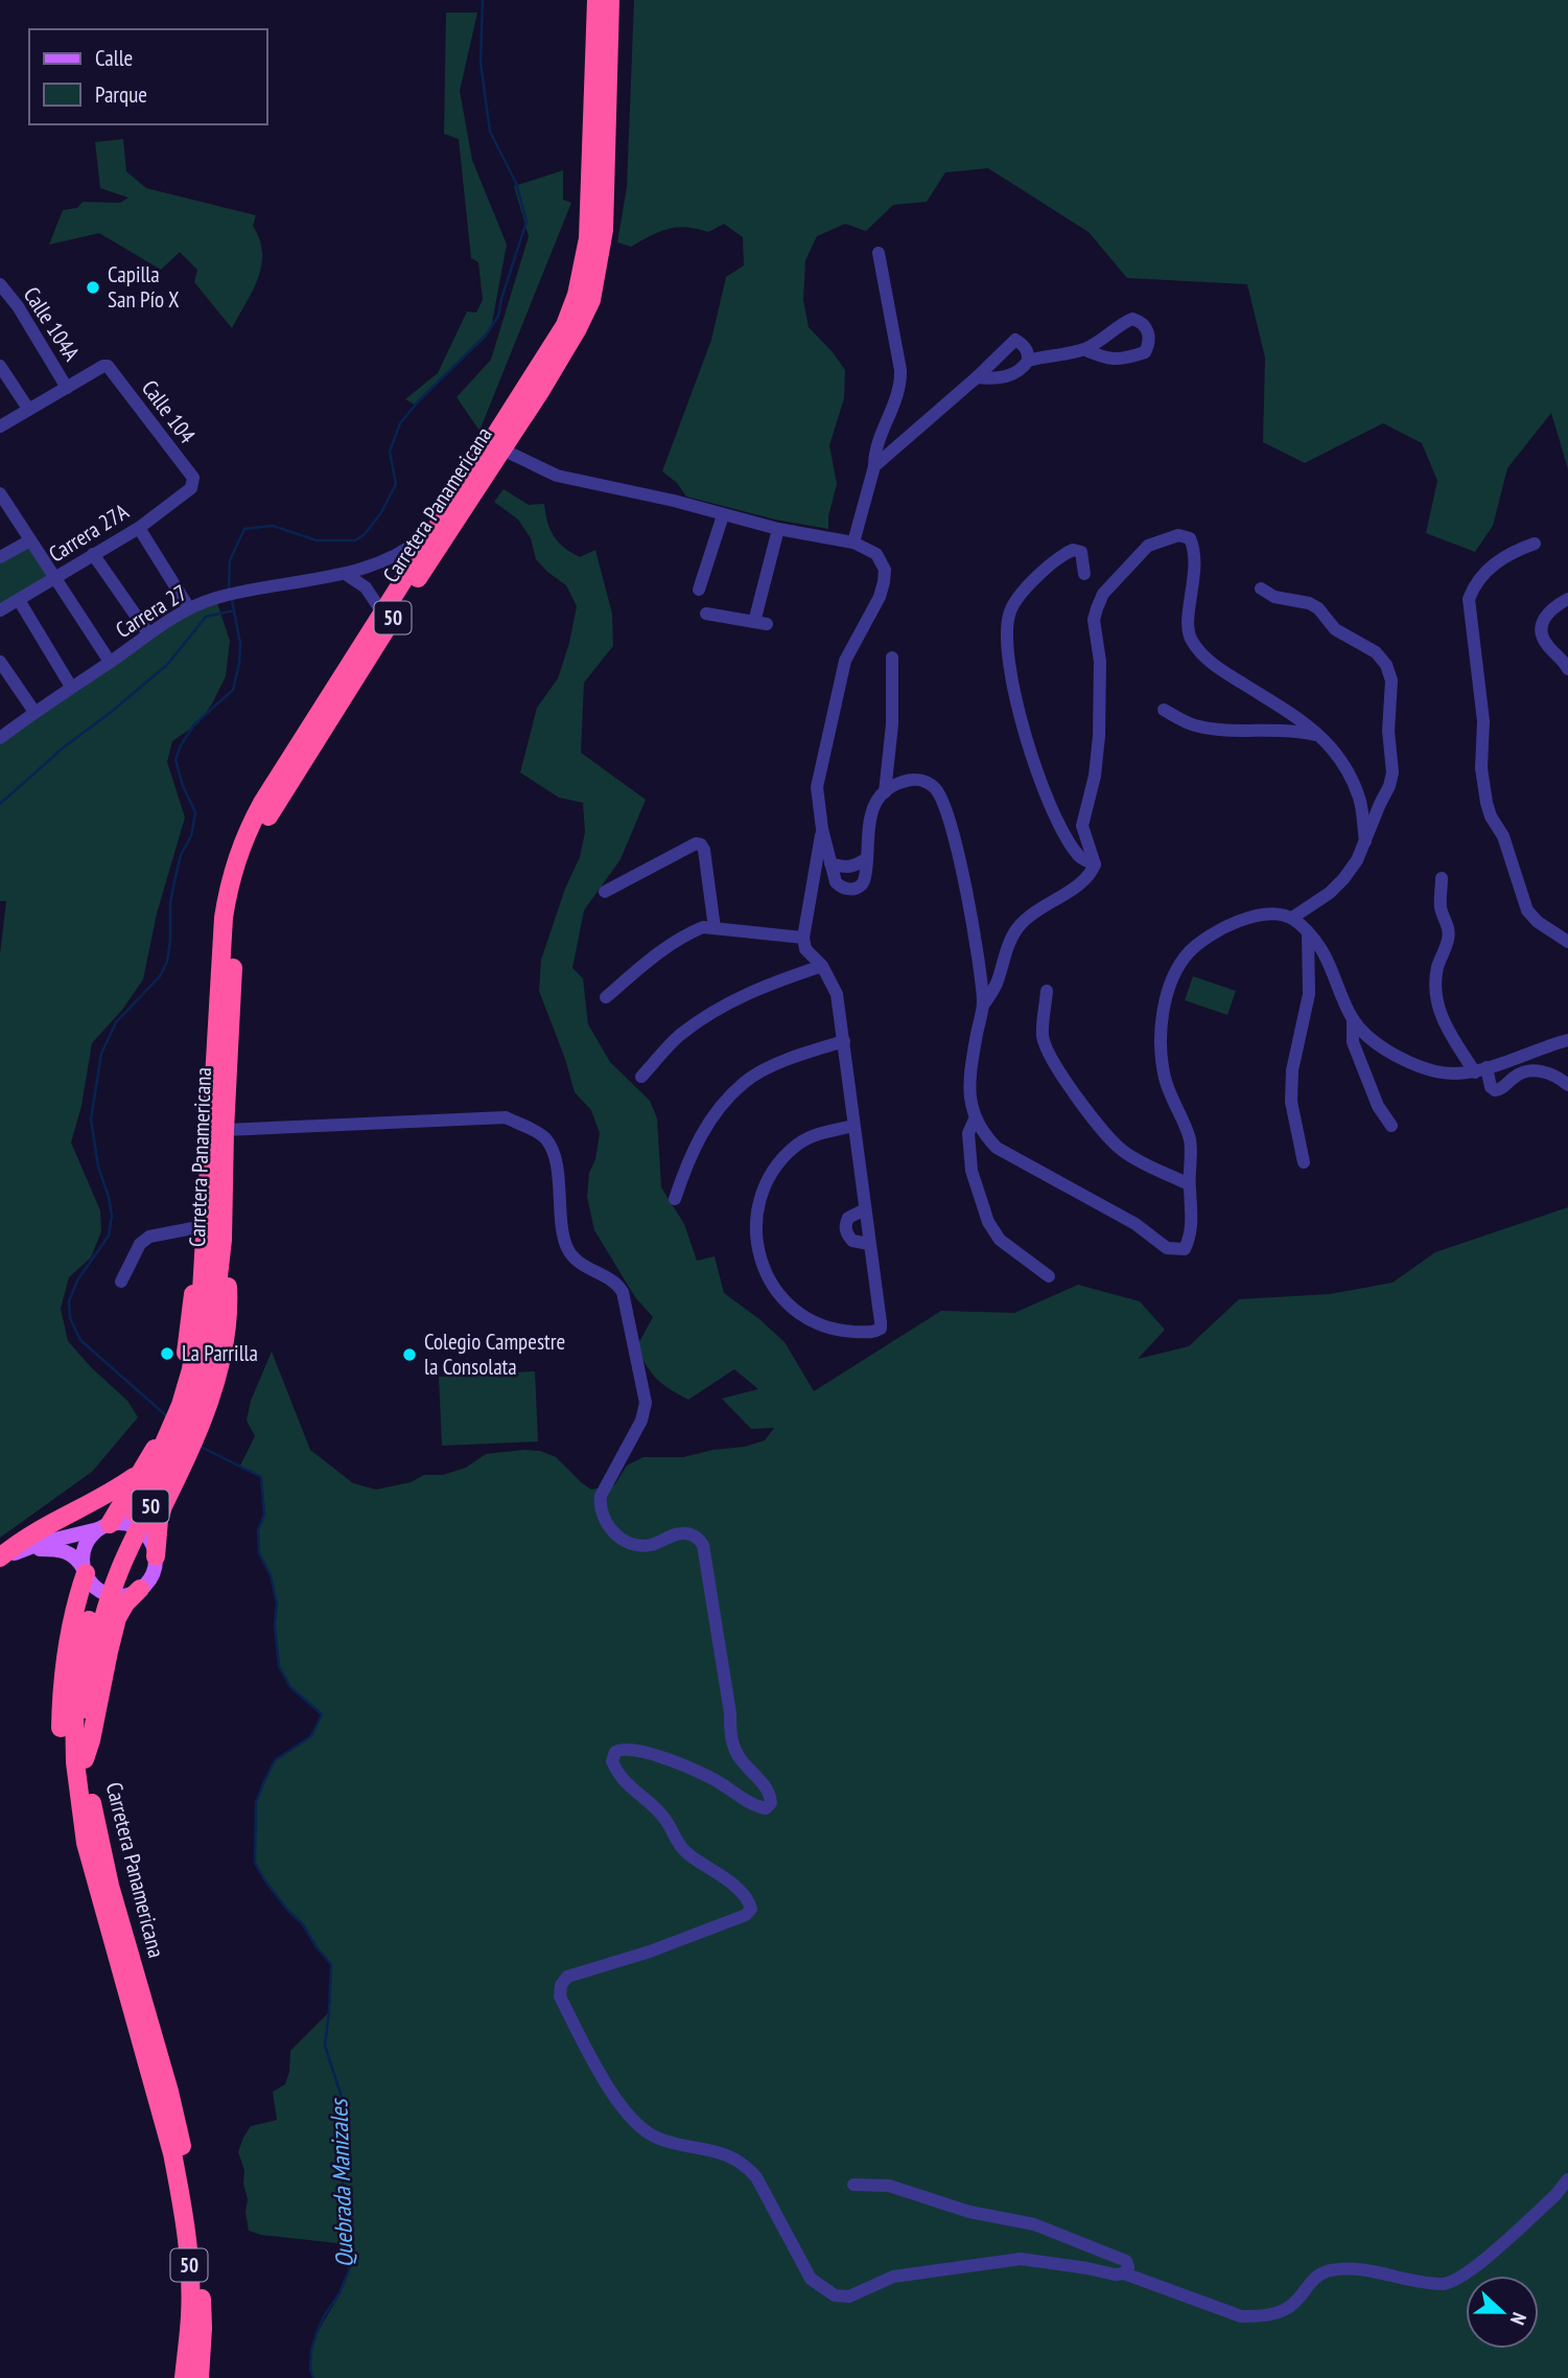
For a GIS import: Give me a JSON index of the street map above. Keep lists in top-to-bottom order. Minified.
{"streets":{"highway":["Carretera Panamericana","50"],"street":["Calle 104A","Calle 104","Carrera 27A","Carrera 27"]},"crossings":[["Calle 104A","Calle 104"],["Calle 104","Carrera 27A"],["Carretera Panamericana","Carrera 27"]],"water":["Quebrada Manizales"],"places":["Capilla San Pío X","La Parrilla","Colegio Campestre la Consolata"],"legend":["Calle","Parque"],"north":"right"}
